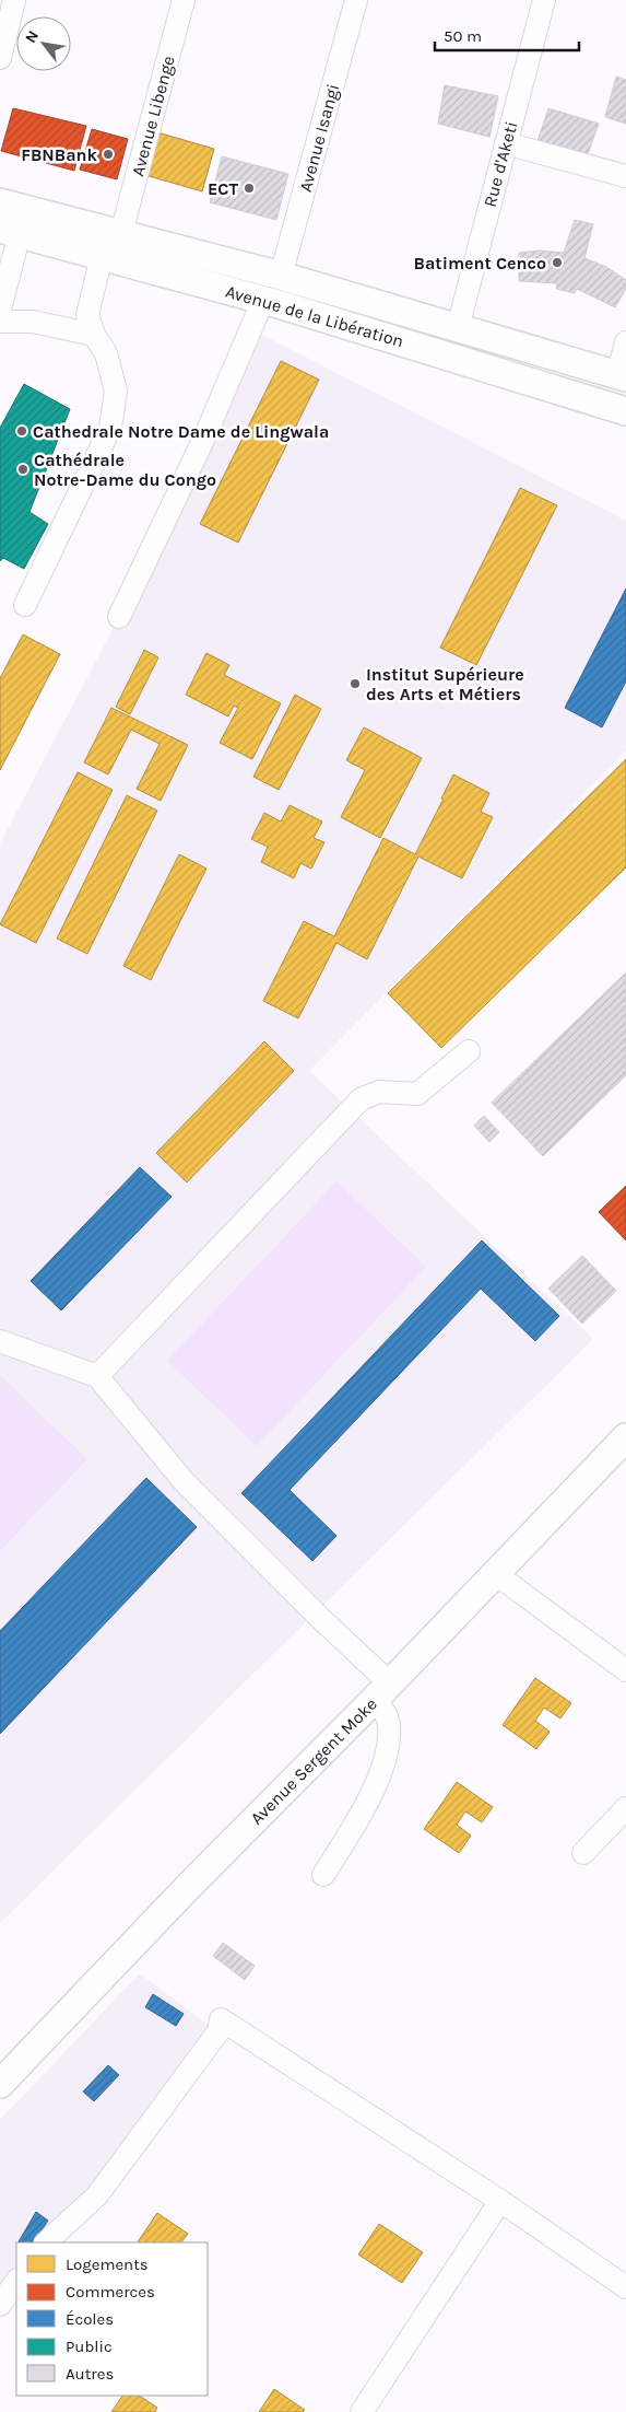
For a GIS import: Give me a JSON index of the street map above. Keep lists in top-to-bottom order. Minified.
{"streets":{"main road":["Avenue de la Libération","Avenue Sergent Moke"],"street":["Avenue Libenge","Avenue Isangi","Rue d'Aketi"]},"crossings":[["Avenue Libenge","Avenue de la Libération"],["Avenue Isangi","Avenue de la Libération"],["Rue d'Aketi","Avenue de la Libération"]],"places":["FBNBank","ECT","Batiment Cenco","Cathedrale Notre Dame de Lingwala","Cathédrale Notre-Dame du Congo","Institut Supérieure des Arts et Métiers"],"legend":["Logements","Commerces","Écoles","Public","Autres"],"scale_bar":"50 m","north":"top left"}
